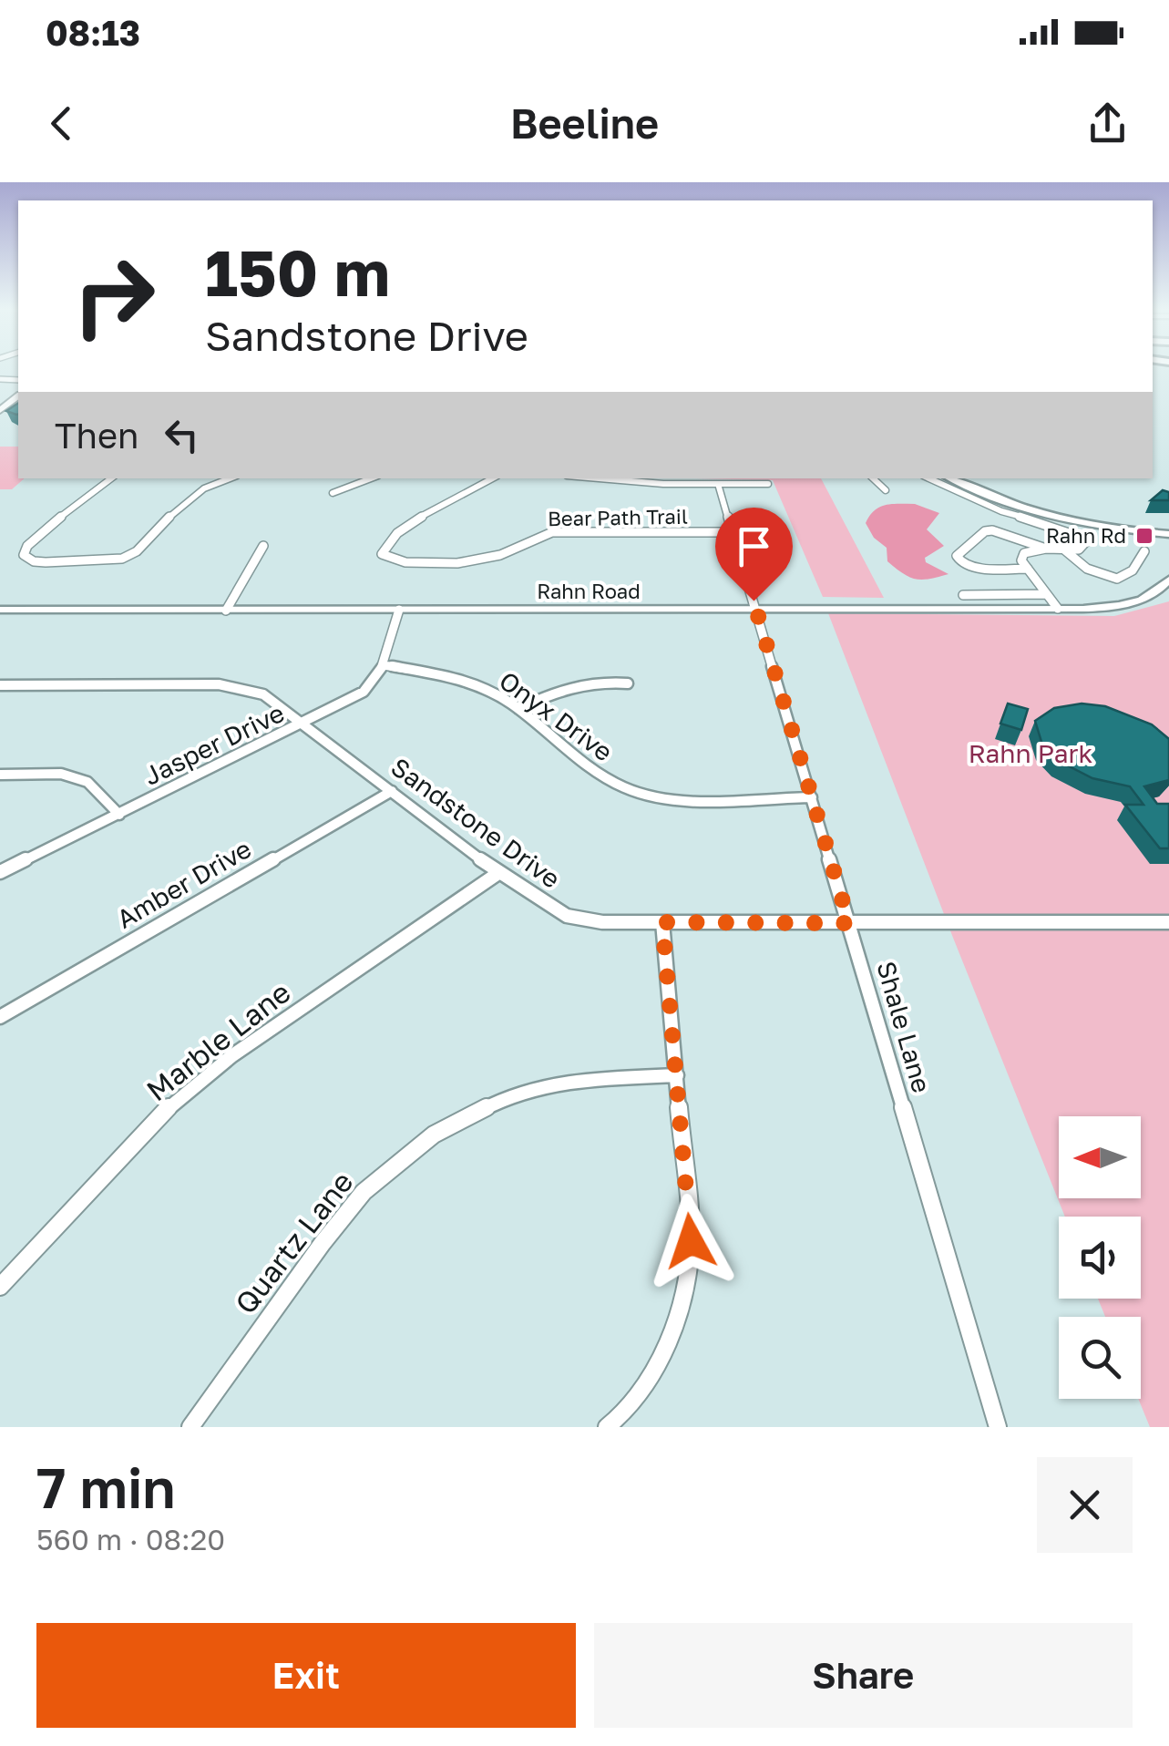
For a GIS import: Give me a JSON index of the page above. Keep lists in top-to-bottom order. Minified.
{"streets":{"street":["Bear Path Trail","Rahn Road","Onyx Drive","Jasper Drive","Sandstone Drive","Amber Drive","Shale Lane","Marble Lane","Quartz Lane"]},"crossings":[["Bear Path Trail","Shale Lane"],["Rahn Road","Jasper Drive"],["Rahn Road","Shale Lane"],["Onyx Drive","Jasper Drive"],["Onyx Drive","Shale Lane"],["Jasper Drive","Sandstone Drive"],["Sandstone Drive","Amber Drive"],["Sandstone Drive","Shale Lane"],["Sandstone Drive","Marble Lane"]],"parks":["Rahn Park"],"places":{"transit":["Rahn Rd"]},"north":"left","page":{"status":"08:13","header":"Beeline","turn":["150 m","Sandstone Drive"],"then":"Then","heading":["7 min","560 m · 08:20"],"buttons":["Exit","Share"]}}
